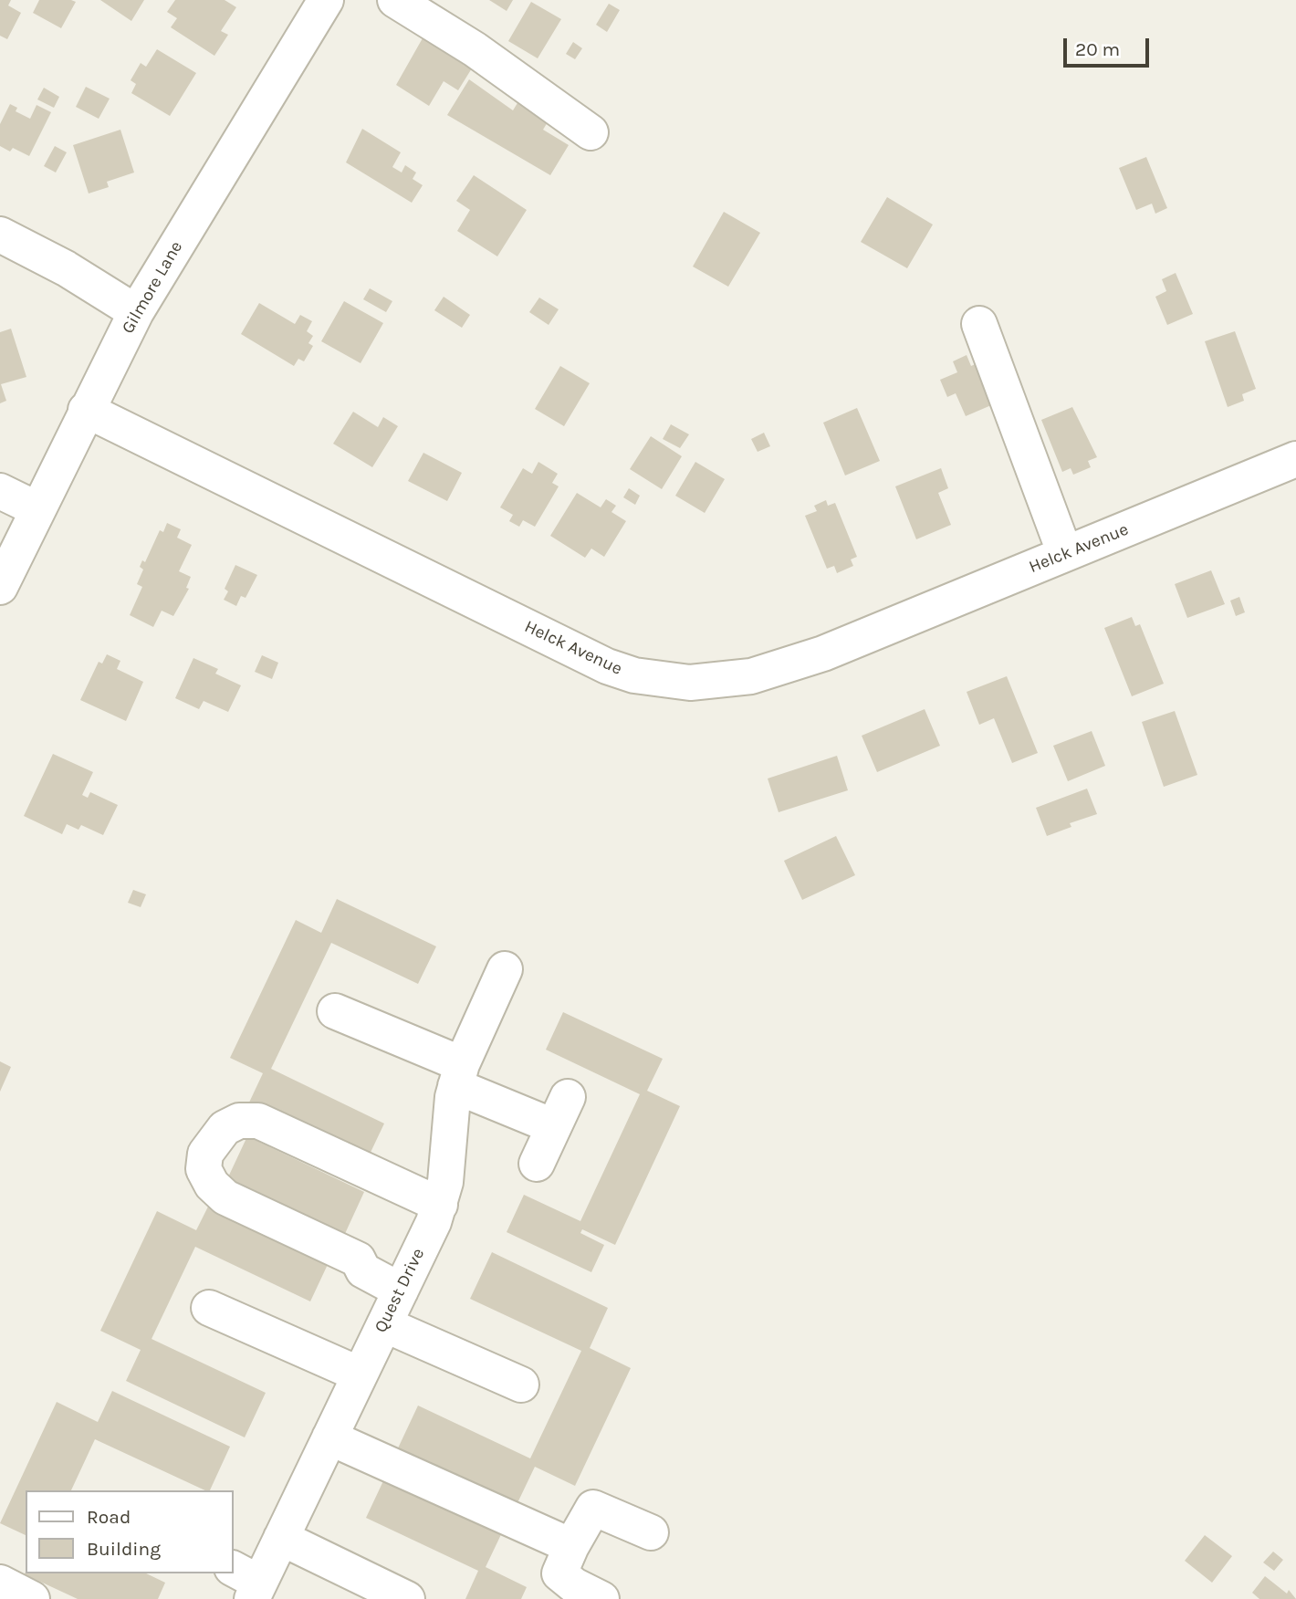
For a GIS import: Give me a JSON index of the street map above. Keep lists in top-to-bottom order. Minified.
{"streets":{"street":["Gilmore Lane","Helck Avenue","Quest Drive"]},"crossings":[["Gilmore Lane","Helck Avenue"]],"legend":["Road","Building"],"scale_bar":"20 m"}
